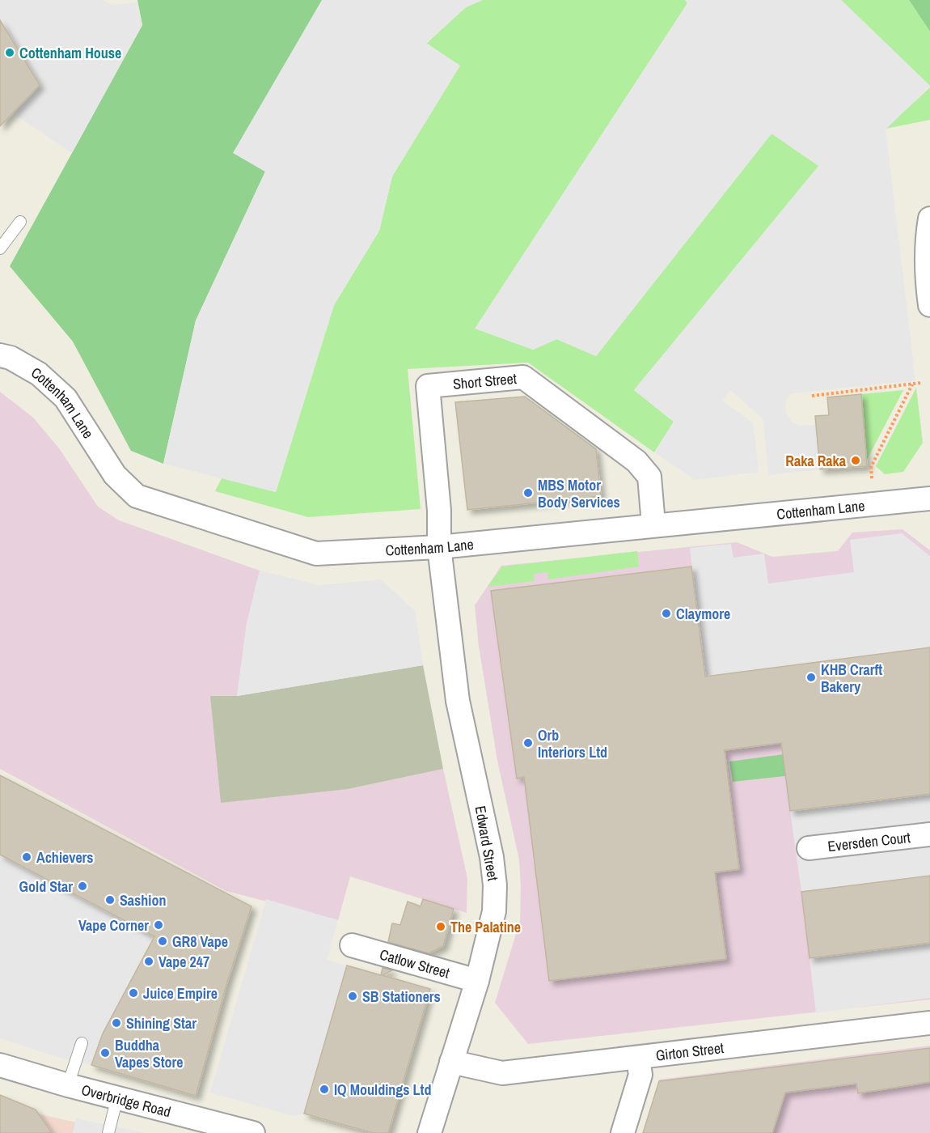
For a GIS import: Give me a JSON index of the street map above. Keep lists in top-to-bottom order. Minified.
{"streets":{"street":["Short Street","Cottenham Lane","Eversden Court","Edward Street","Catlow Street","Girton Street","Overbridge Road"]},"crossings":[["Short Street","Cottenham Lane"],["Short Street","Edward Street"],["Cottenham Lane","Edward Street"],["Edward Street","Catlow Street"],["Edward Street","Girton Street"]],"places":["Cottenham House","Raka Raka","MBS Motor Body Services","Claymore","KHB Crarft Bakery","Orb Interiors Ltd","Achievers","Gold Star","Sashion","Vape Corner","The Palatine","GR8 Vape","Vape 247","Juice Empire","SB Stationers","Shining Star","Buddha Vapes Store","IQ Mouldings Ltd"]}
